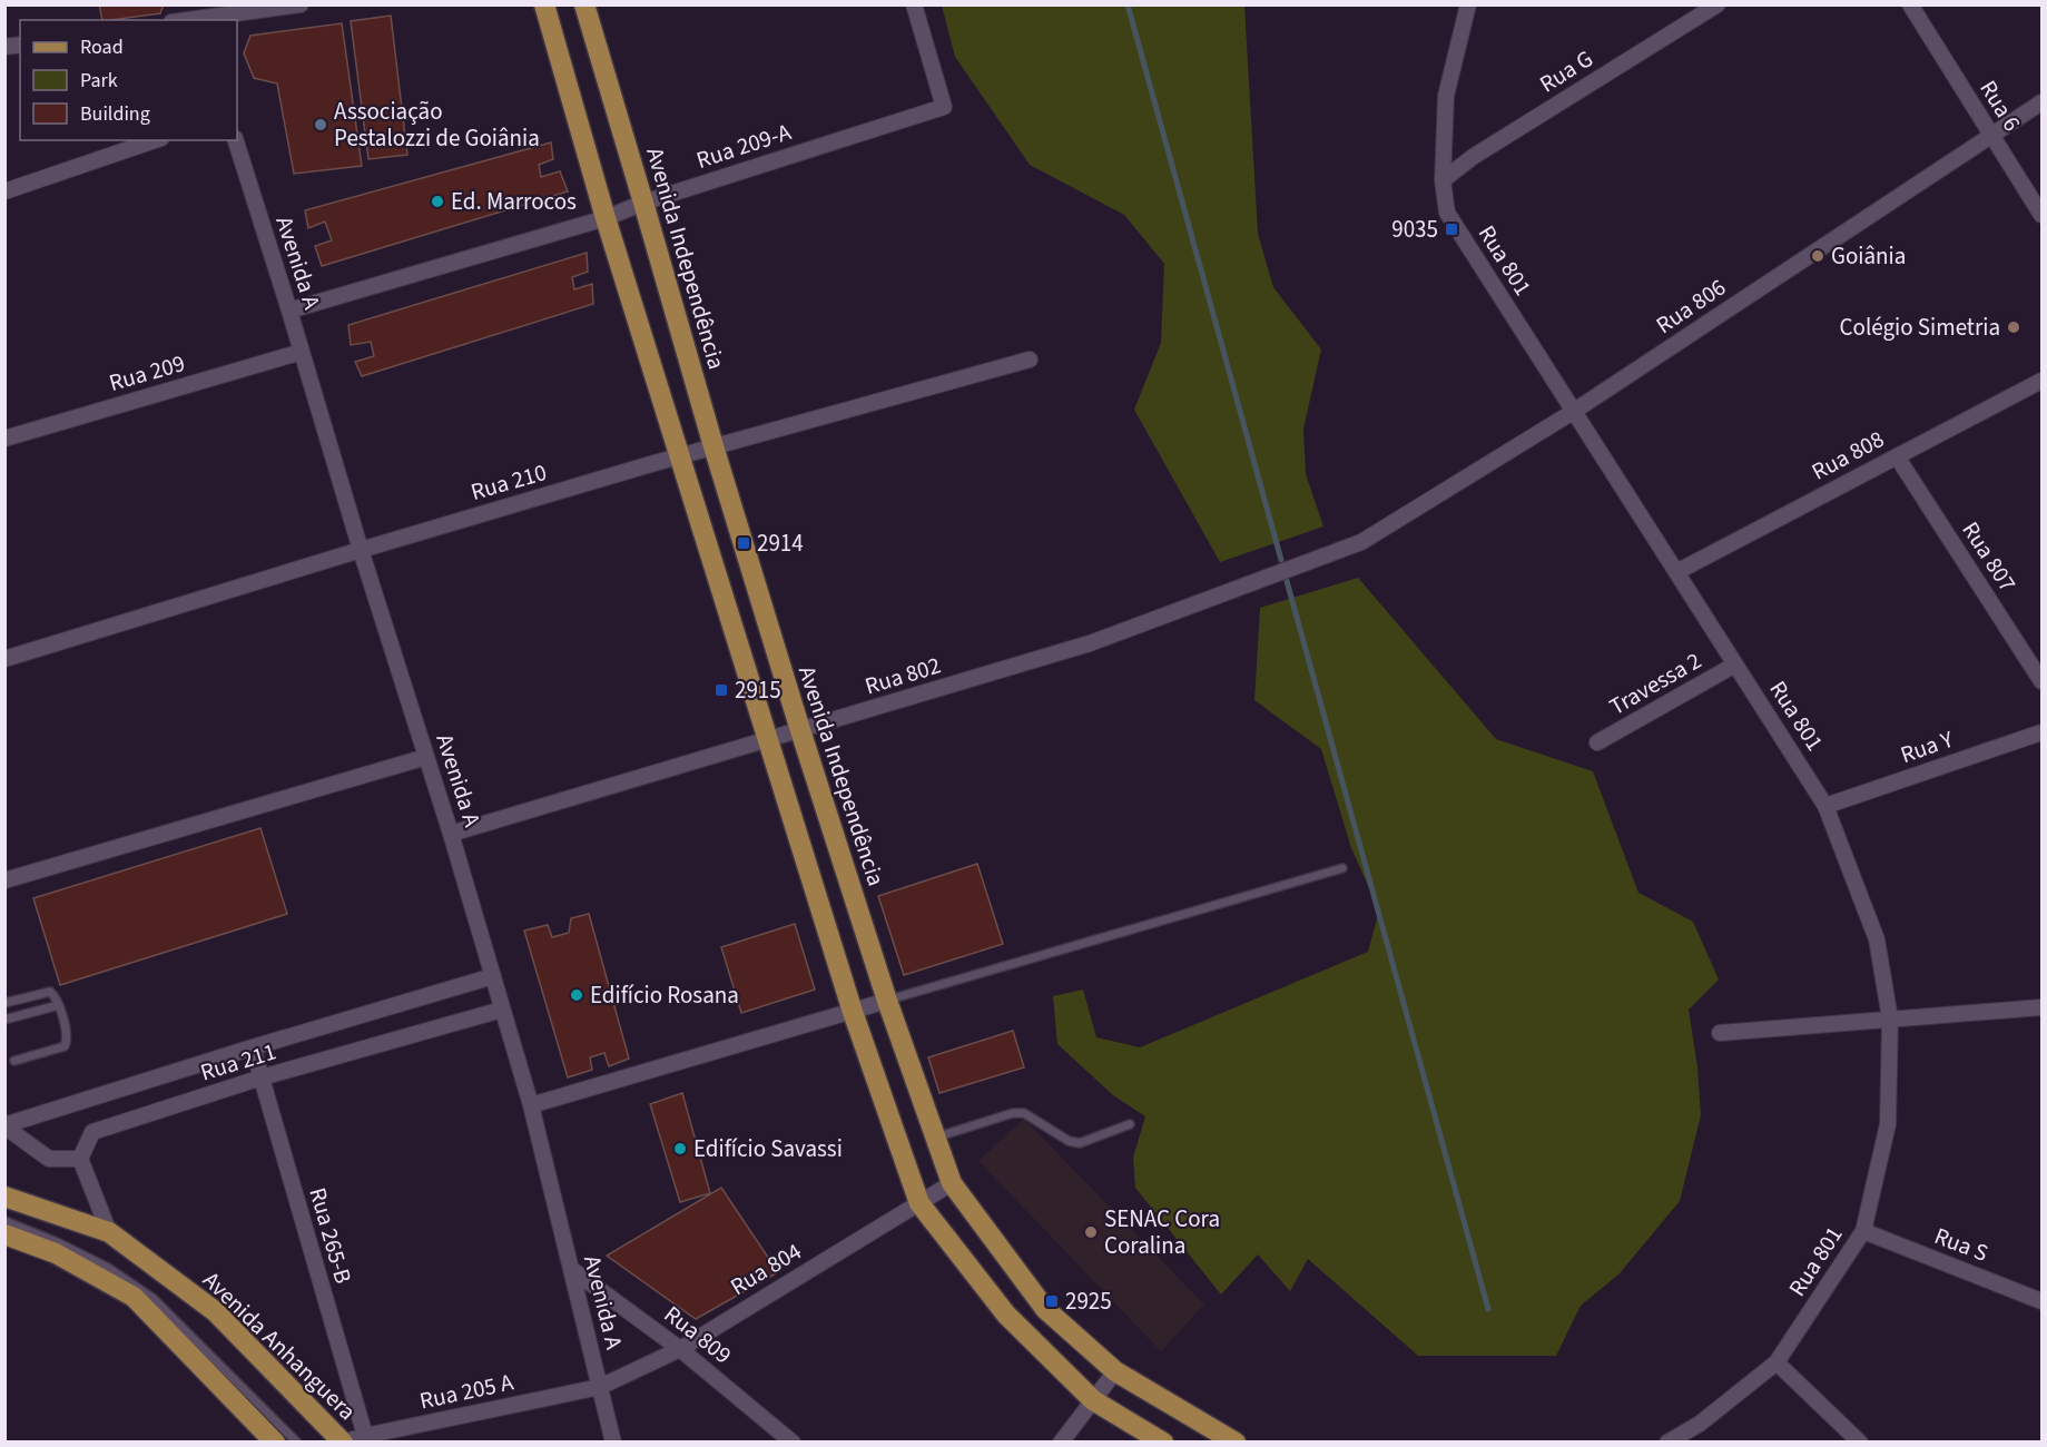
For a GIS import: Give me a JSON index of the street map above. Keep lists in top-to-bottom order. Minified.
{"streets":{"main road":["Avenida Independência","Avenida Anhanguera"],"street":["Rua G","Rua 6","Rua 209-A","Rua 801","Avenida A","Rua 806","Rua 209","Rua 808","Rua 210","Rua 807","Rua 802","Travessa 2","Rua Y","Rua 211","Rua 265-B","Rua S","Rua 804","Rua 809","Rua 205 A"]},"crossings":[["Rua G","Rua 801"],["Rua 6","Rua 806"],["Rua 209-A","Avenida Independência"],["Rua 209-A","Avenida A"],["Avenida Independência","Rua 210"],["Avenida Independência","Rua 802"],["Avenida Independência","Rua 804"],["Rua 801","Rua 806"],["Rua 801","Rua 808"],["Rua 801","Travessa 2"],["Rua 801","Rua Y"],["Rua 801","Rua S"],["Avenida A","Rua 209"],["Avenida A","Rua 210"],["Avenida A","Rua 802"],["Avenida A","Rua 211"],["Avenida A","Rua 804"],["Avenida A","Rua 809"],["Avenida A","Rua 205 A"],["Rua 806","Rua 802"],["Rua 808","Rua 807"],["Rua 211","Rua 265-B"],["Rua 265-B","Rua 205 A"],["Rua 804","Rua 809"],["Rua 804","Rua 205 A"],["Avenida Anhanguera","Rua 205 A"]],"places":{"other":["Associação Pestalozzi de Goiânia","Ed. Marrocos","Goiânia","Colégio Simetria","Edifício Rosana","Edifício Savassi","SENAC Cora Coralina"],"transit":["9035","2914","2915","2925"]},"legend":["Road","Park","Building"]}
